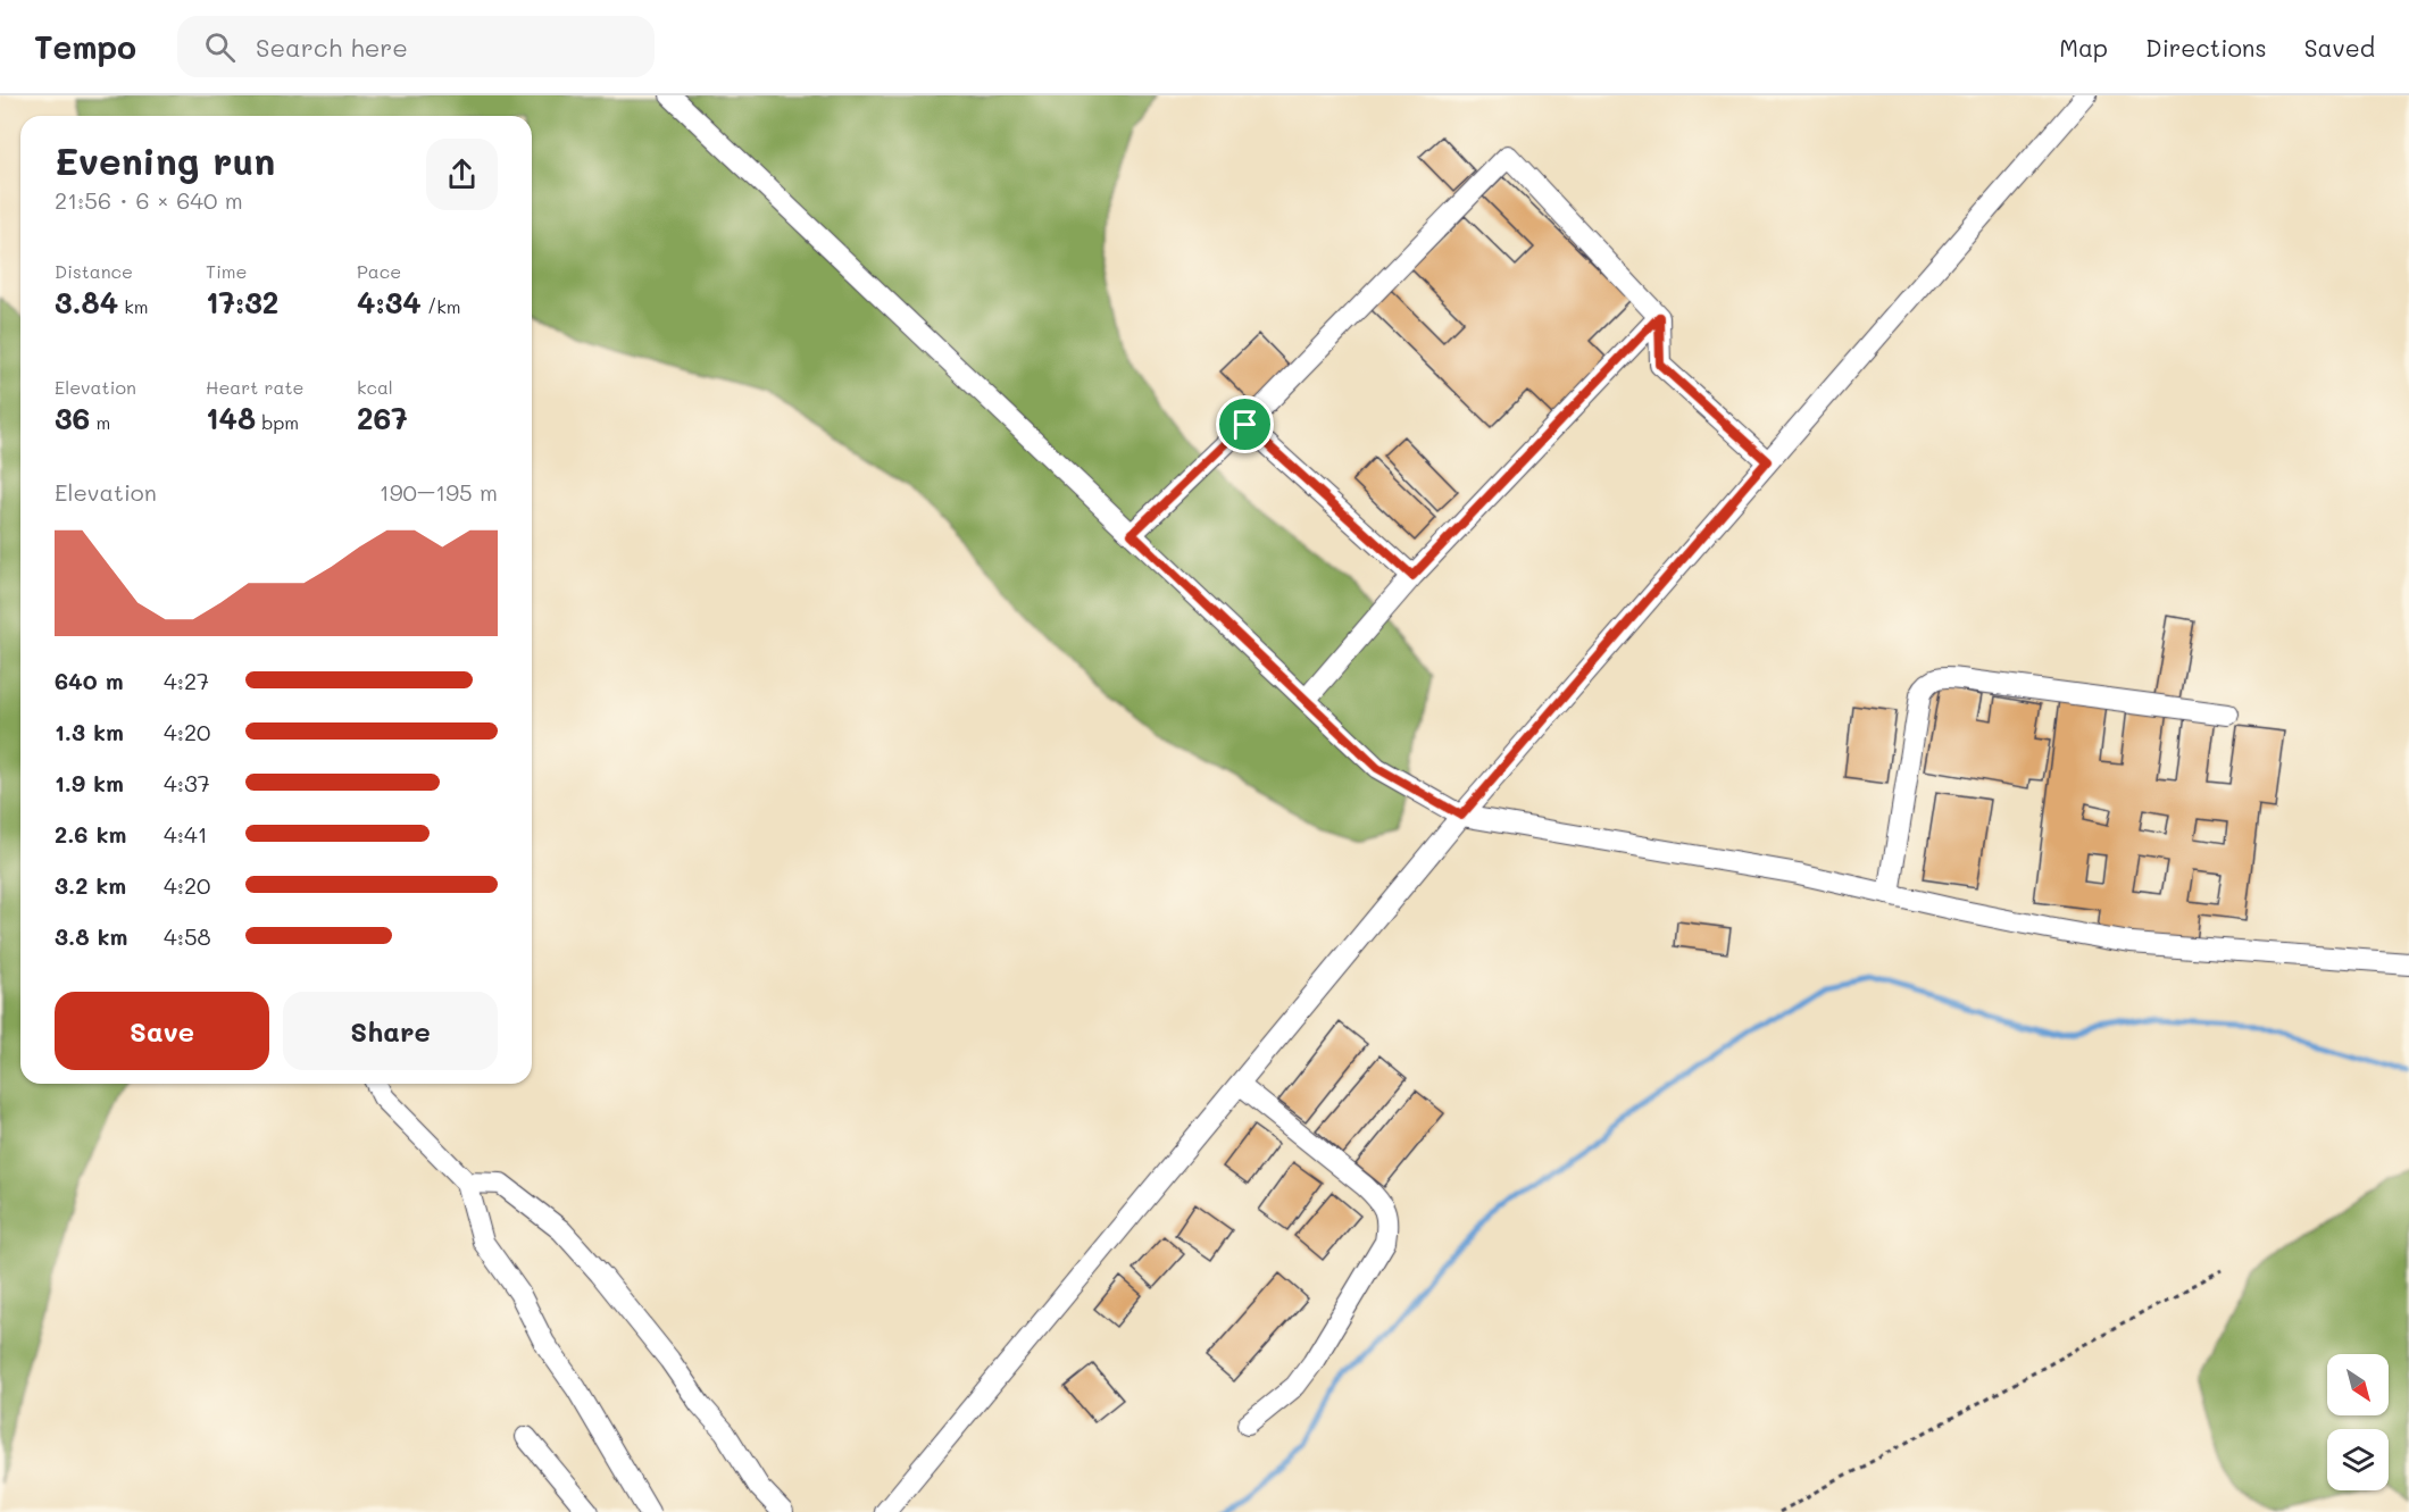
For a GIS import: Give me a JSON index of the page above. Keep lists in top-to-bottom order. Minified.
{"north":"bottom right","page":{"header":"Tempo","search":"Search here","nav":["Map","Directions","Saved"],"heading":["Evening run","21:56 · 6 × 640 m"],"stats":[["Distance","3.84 km"],["Time","17:32"],["Pace","4:34 /km"],["Elevation","36 m"],["Heart rate","148 bpm"],["kcal","267"]],"chart":["Elevation","190–195 m"],"list":[{"name":"640 m","note":"4:27"},{"name":"1.3 km","note":"4:20"},{"name":"1.9 km","note":"4:37"},{"name":"2.6 km","note":"4:41"},{"name":"3.2 km","note":"4:20"},{"name":"3.8 km","note":"4:58"}],"buttons":["Save","Share"]}}
